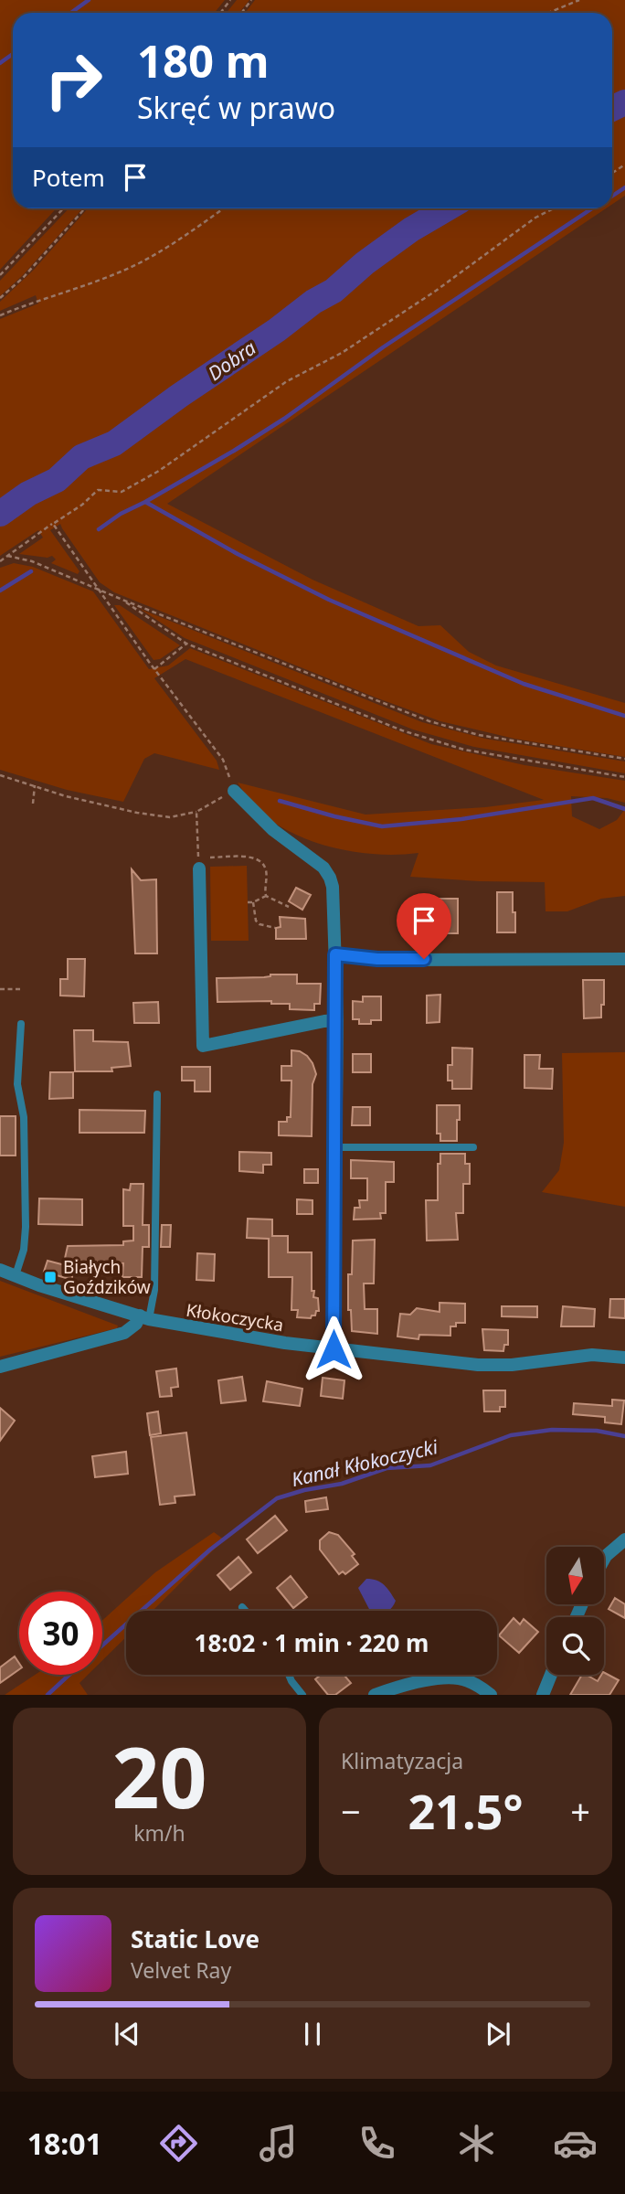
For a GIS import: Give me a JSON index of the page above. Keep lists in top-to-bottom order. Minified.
{"streets":{"street":["Kłokoczycka"]},"water":["Dobra","Kanał Kłokoczycki"],"places":{"transit":["Białych Goździków"]},"north":"bottom","page":{"turn":["180 m","Skręć w prawo"],"then":"Potem","limit":"30","trip":"18:02 · 1 min · 220 m","tile":[["20","km/h"],"Klimatyzacja"],"heat":["−","21.5°","+"],"song":["Static Love","Velvet Ray"],"tabs":"18:01"}}
